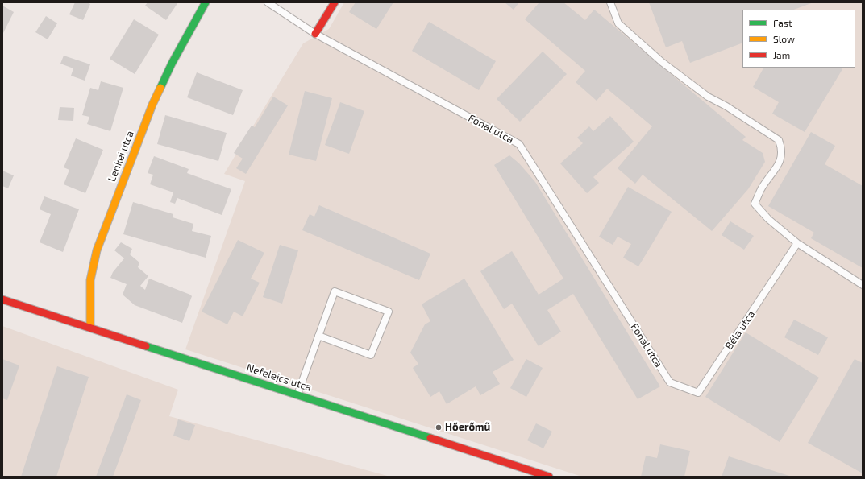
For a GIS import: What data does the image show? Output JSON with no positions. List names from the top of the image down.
{
  "streets": {
    "street": ["Lenkei utca", "Nefelejcs utca"],
    "lane": ["Fonal utca", "Béla utca"]
  },
  "crossings": [
    ["Fonal utca", "Béla utca"],
    ["Lenkei utca", "Nefelejcs utca"]
  ],
  "places": ["Hőerőmű"],
  "legend": ["Fast", "Slow", "Jam"]
}
